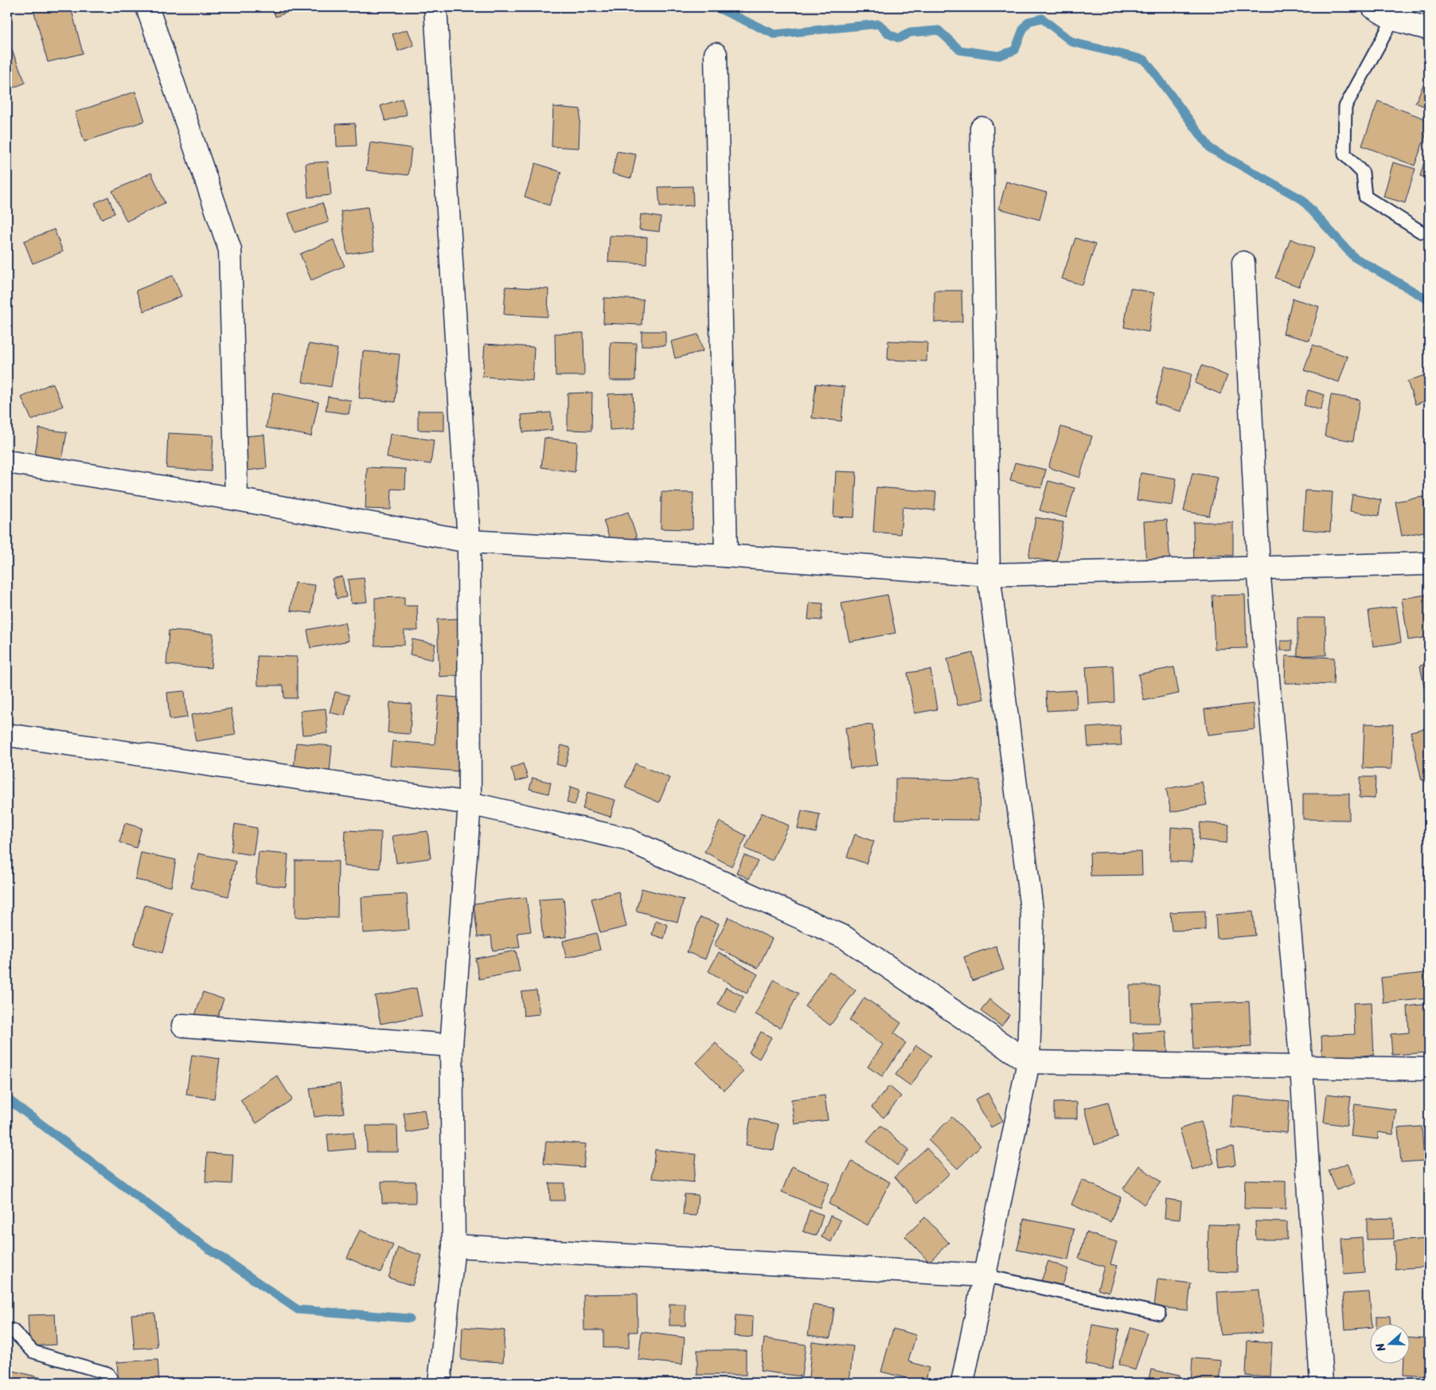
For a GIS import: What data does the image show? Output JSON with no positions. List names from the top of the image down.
{
  "north": "left"
}
